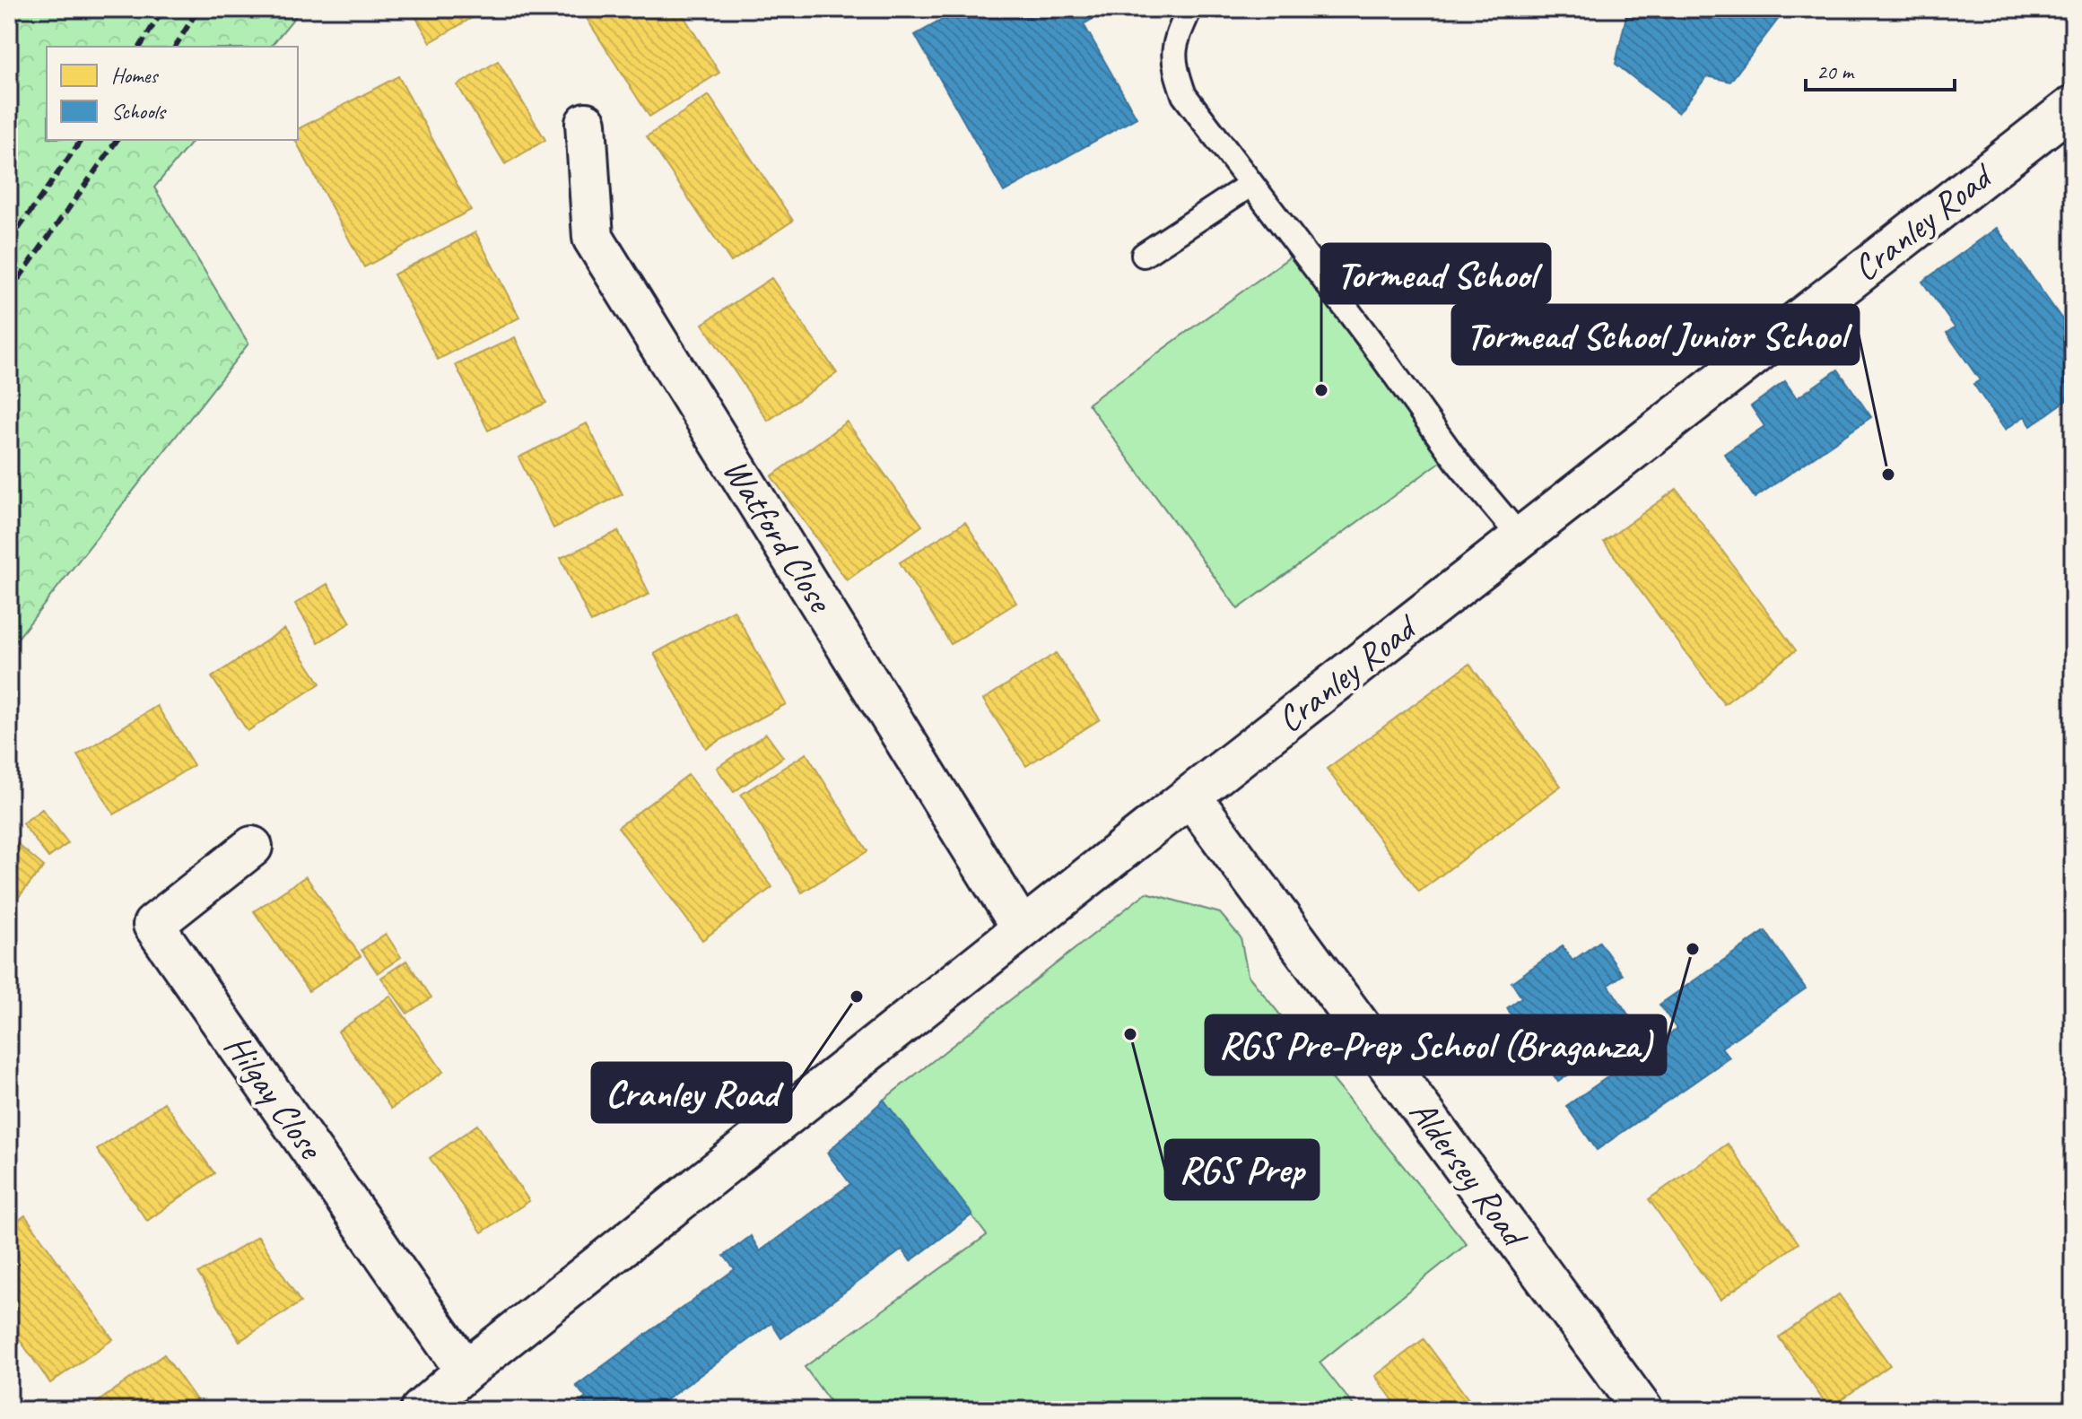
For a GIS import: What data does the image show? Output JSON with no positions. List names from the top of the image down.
{
  "streets": {
    "street": [
      "Cranley Road",
      "Watford Close",
      "Hilgay Close",
      "Aldersey Road"
    ]
  },
  "crossings": [
    ["Cranley Road", "Watford Close"],
    ["Cranley Road", "Hilgay Close"],
    ["Cranley Road", "Aldersey Road"]
  ],
  "places": [
    "Tormead School",
    "Tormead School Junior School",
    "RGS Pre-Prep School (Braganza)",
    "Cranley Road",
    "RGS Prep"
  ],
  "legend": ["Homes", "Schools"],
  "scale_bar": "20 m"
}
